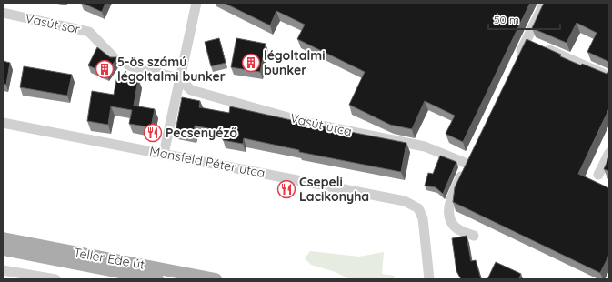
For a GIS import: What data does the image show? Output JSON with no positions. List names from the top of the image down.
{
  "streets": {
    "main road": ["Teller Ede út"],
    "street": ["Vasút sor", "Vasút utca", "Mansfeld Péter utca"]
  },
  "places": {
    "building": ["légoltalmi bunker", "5-ös számú légoltalmi bunker"],
    "restaurant": ["Pecsenyéző", "Csepeli Lacikonyha"]
  },
  "scale_bar": "50 m"
}
